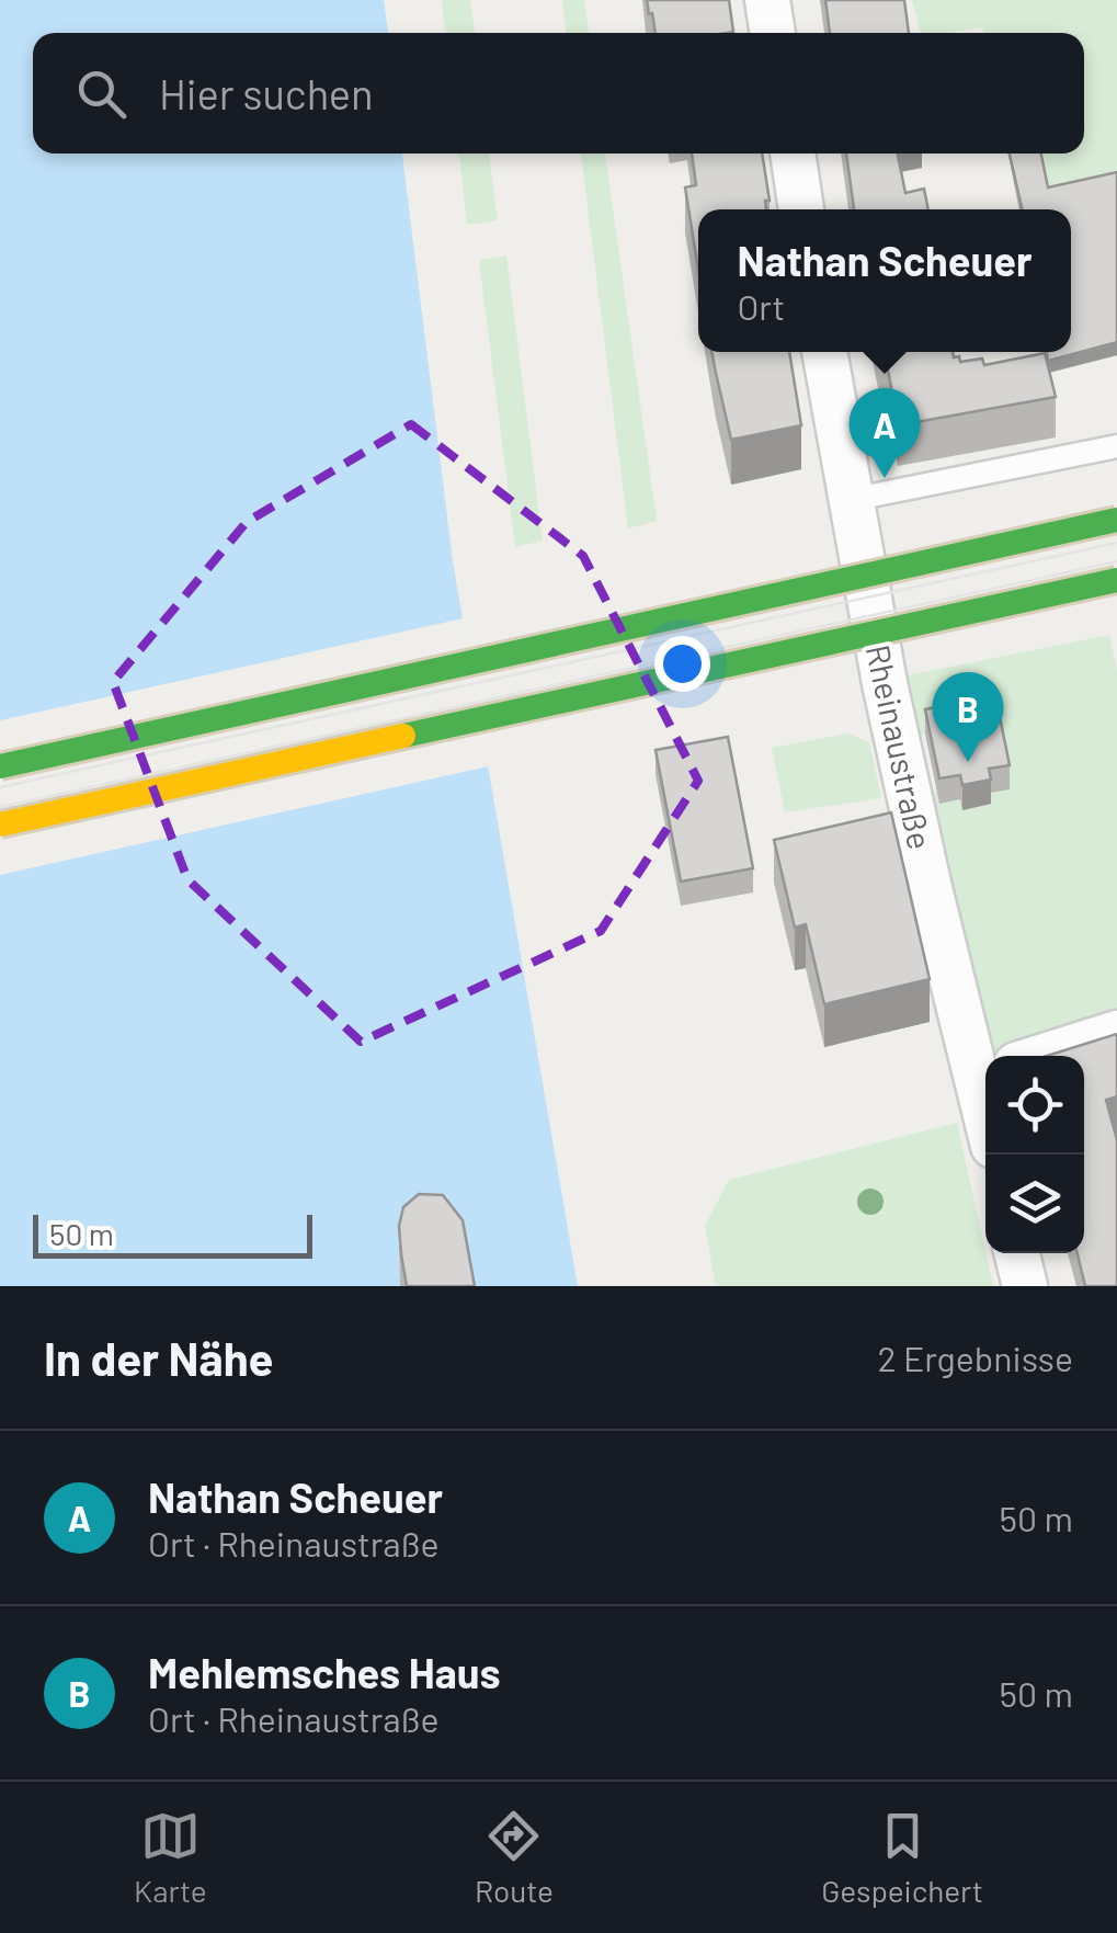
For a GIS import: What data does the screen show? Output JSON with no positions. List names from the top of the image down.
{
  "streets": {
    "street": ["Rheinaustraße"]
  },
  "scale_bar": "50 m",
  "page": {
    "search": "Hier suchen",
    "popup": ["Nathan Scheuer", "Ort"],
    "pins": ["A", "B"],
    "scale": "50 m",
    "heading": ["In der Nähe", "2 Ergebnisse"],
    "list": [
      {
        "mark": "A",
        "name": "Nathan Scheuer",
        "note": "Ort · Rheinaustraße",
        "value": "50 m"
      },
      {
        "mark": "B",
        "name": "Mehlemsches Haus",
        "note": "Ort · Rheinaustraße",
        "value": "50 m"
      }
    ],
    "nav": ["Karte", "Route", "Gespeichert"]
  }
}
